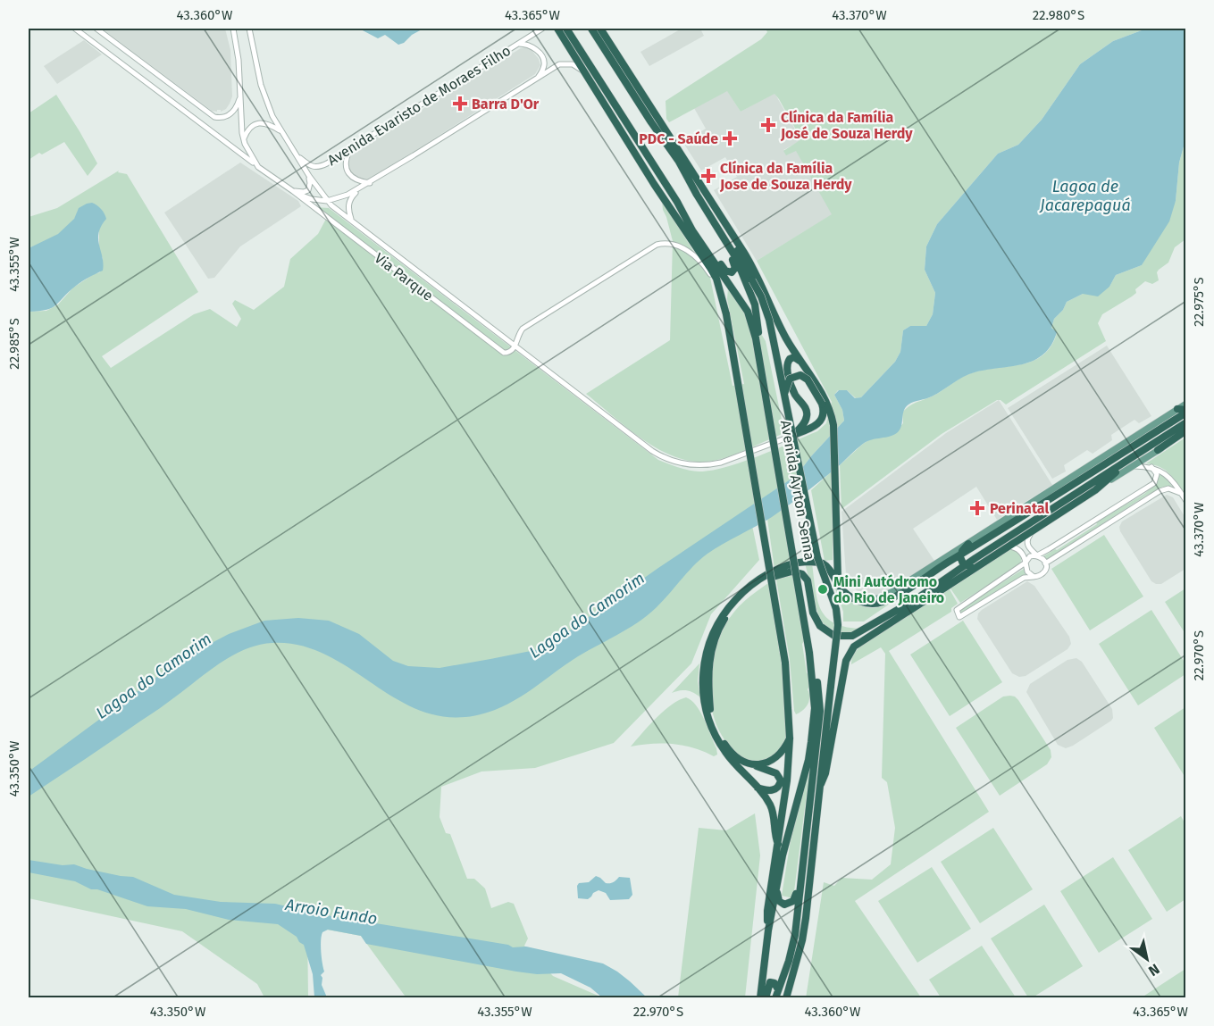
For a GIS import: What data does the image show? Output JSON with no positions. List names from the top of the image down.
{
  "streets": {
    "highway": ["Avenida Ayrton Senna"],
    "street": ["Avenida Evaristo de Moraes Filho", "Via Parque"]
  },
  "water": ["Lagoa de Jacarepaguá", "Lagoa do Camorim", "Arroio Fundo"],
  "places": {
    "health": [
      "Barra D'Or",
      "Clínica da Família José de Souza Herdy",
      "PDC - Saúde",
      "Clínica da Família Jose de Souza Herdy",
      "Perinatal"
    ],
    "other": ["Mini Autódromo do Rio de Janeiro"]
  },
  "north": "bottom right",
  "coordinates": [
    "43.360°W",
    "43.365°W",
    "43.370°W",
    "22.980°S",
    "43.355°W",
    "22.975°S",
    "22.985°S",
    "22.970°S",
    "43.350°W"
  ]
}
